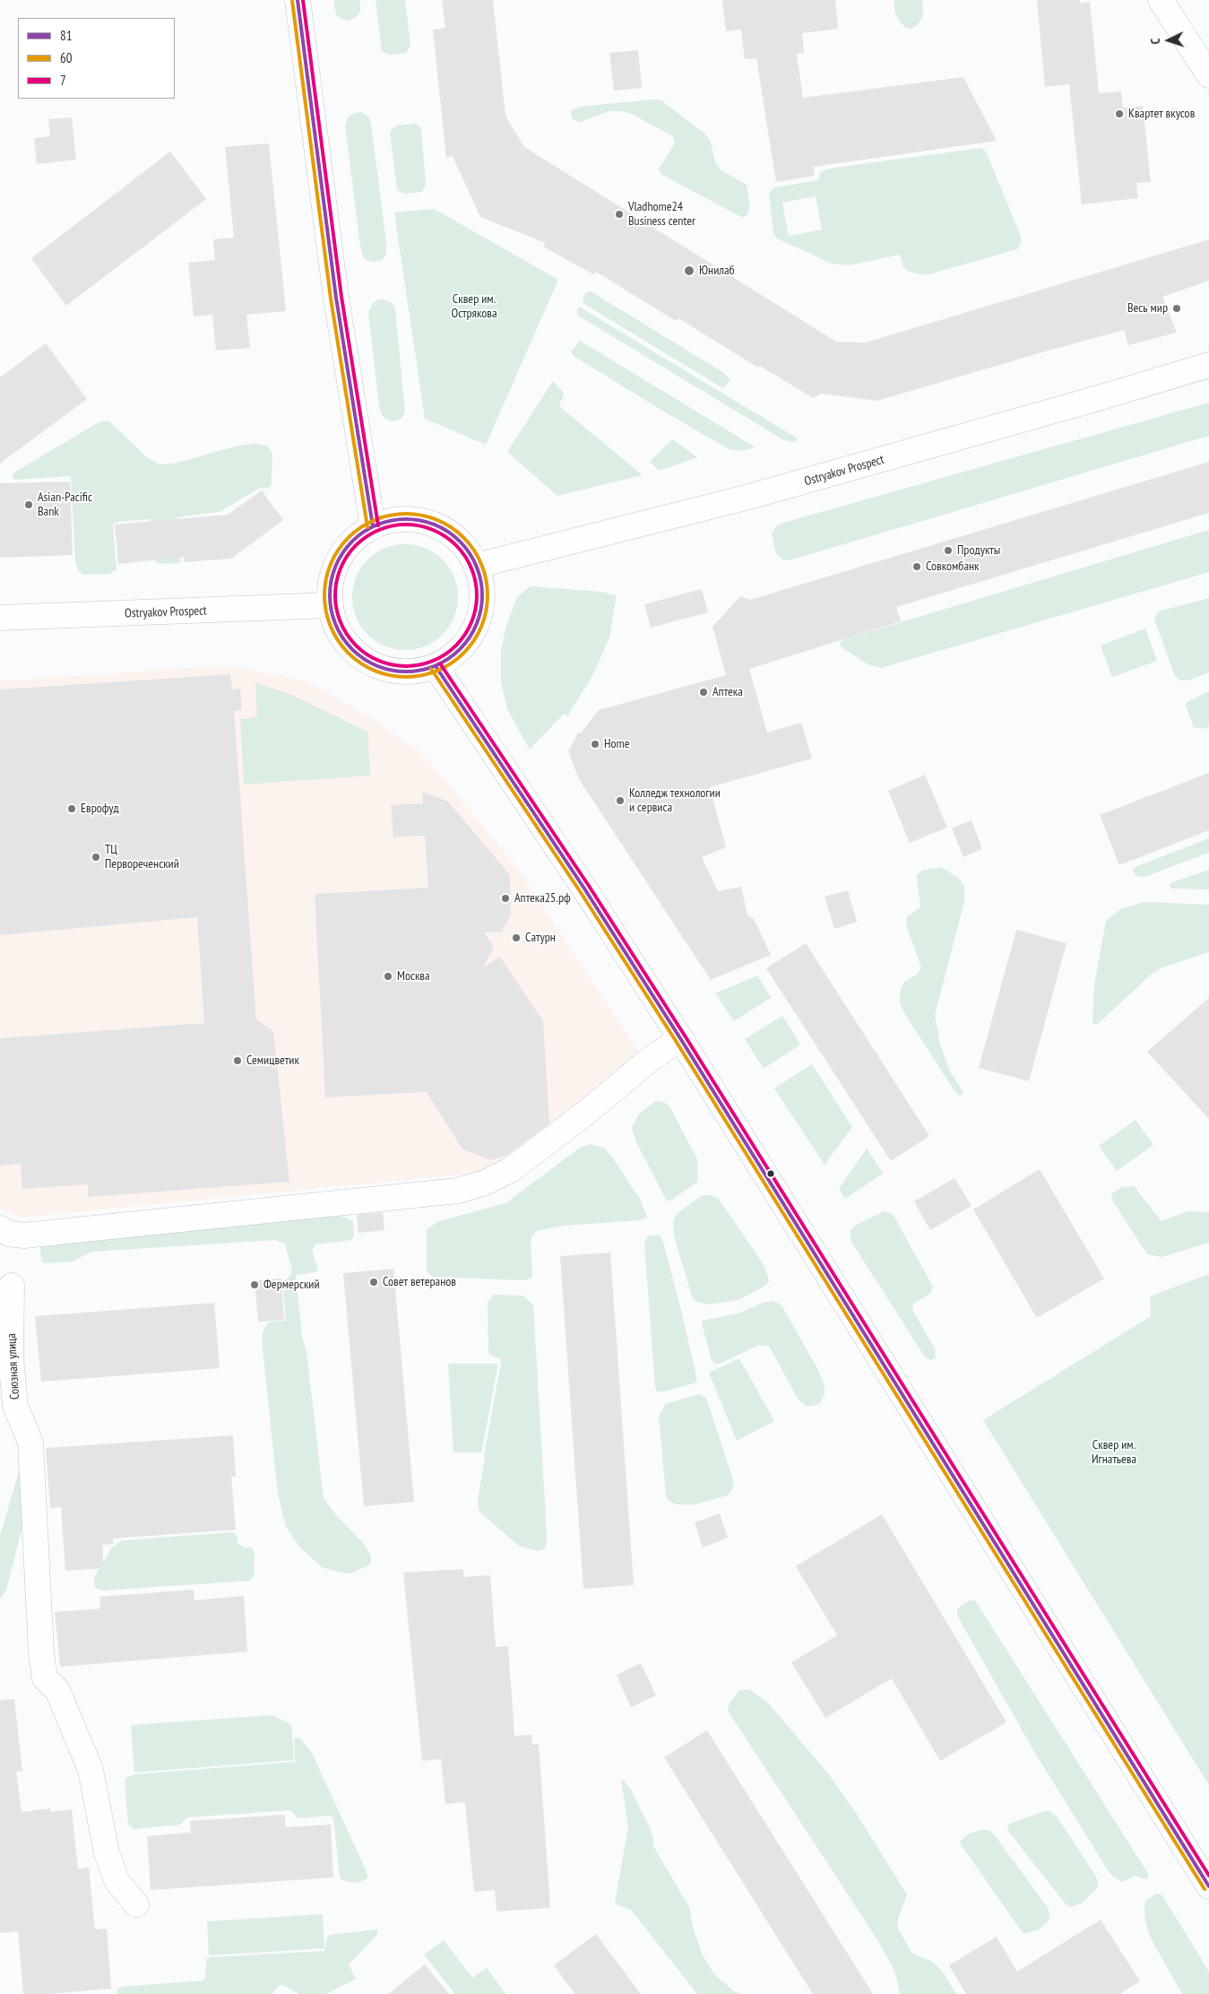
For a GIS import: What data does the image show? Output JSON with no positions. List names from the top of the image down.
{
  "streets": {
    "main road": ["Ostryakov Prospect", "Союзная улица"]
  },
  "parks": ["Сквер им. Острякова", "Cквер им. Игнатьева"],
  "places": [
    "Квартет вкусов",
    "Vladhome24 Business center",
    "Юнилаб",
    "Весь мир",
    "Asian-Pacific Bank",
    "Продукты",
    "Совкомбанк",
    "Аптека",
    "Home",
    "Колледж технологии и сервиса",
    "Еврофуд",
    "ТЦ Первореченский",
    "Аптека25.рф",
    "Сатурн",
    "Москва",
    "Семицветик",
    "Совет ветеранов",
    "Фермерский"
  ],
  "lines": ["transit line 81", "transit line 7", "transit line 60"],
  "legend": ["81", "60", "7"],
  "north": "left"
}
